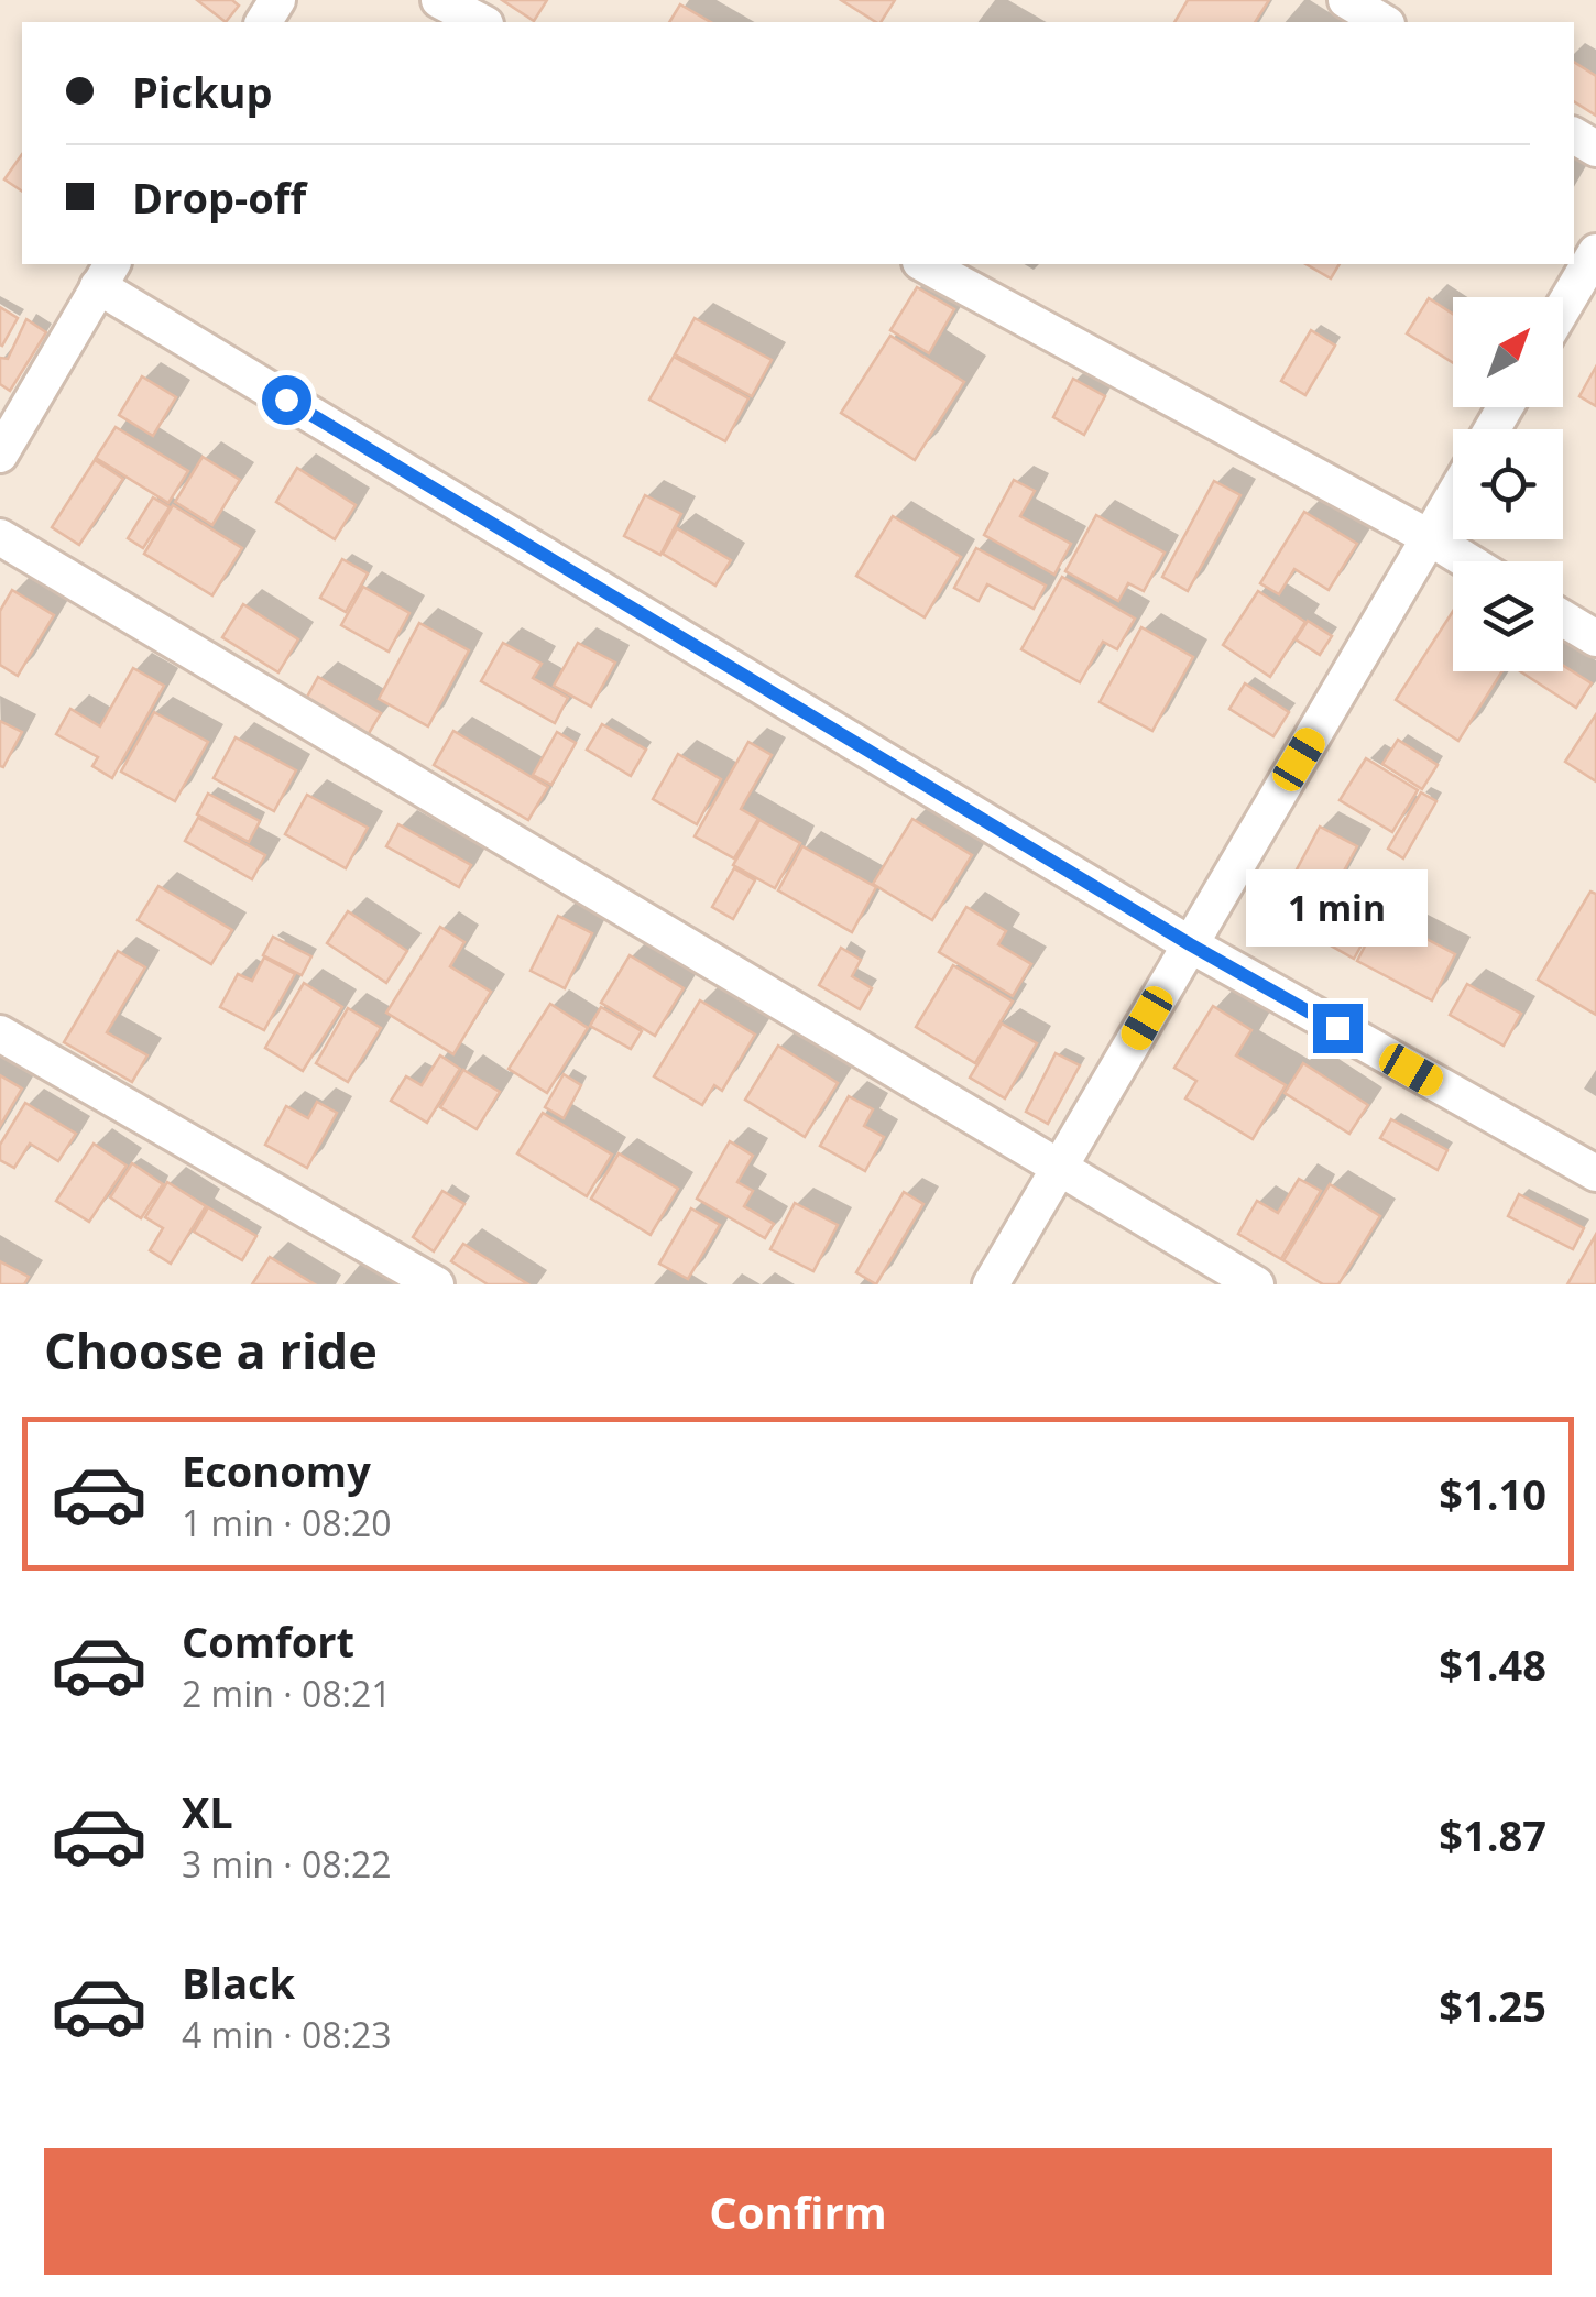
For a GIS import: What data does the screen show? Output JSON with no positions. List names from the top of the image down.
{
  "north": "top right",
  "page": {
    "banner": ["Pickup", "Drop-off"],
    "bubble": "1 min",
    "heading": "Choose a ride",
    "list": [
      {
        "name": "Economy",
        "note": "1 min · 08:20",
        "value": "$1.10"
      },
      {
        "name": "Comfort",
        "note": "2 min · 08:21",
        "value": "$1.48"
      },
      {
        "name": "XL",
        "note": "3 min · 08:22",
        "value": "$1.87"
      },
      {
        "name": "Black",
        "note": "4 min · 08:23",
        "value": "$1.25"
      }
    ],
    "buttons": "Confirm"
  }
}
